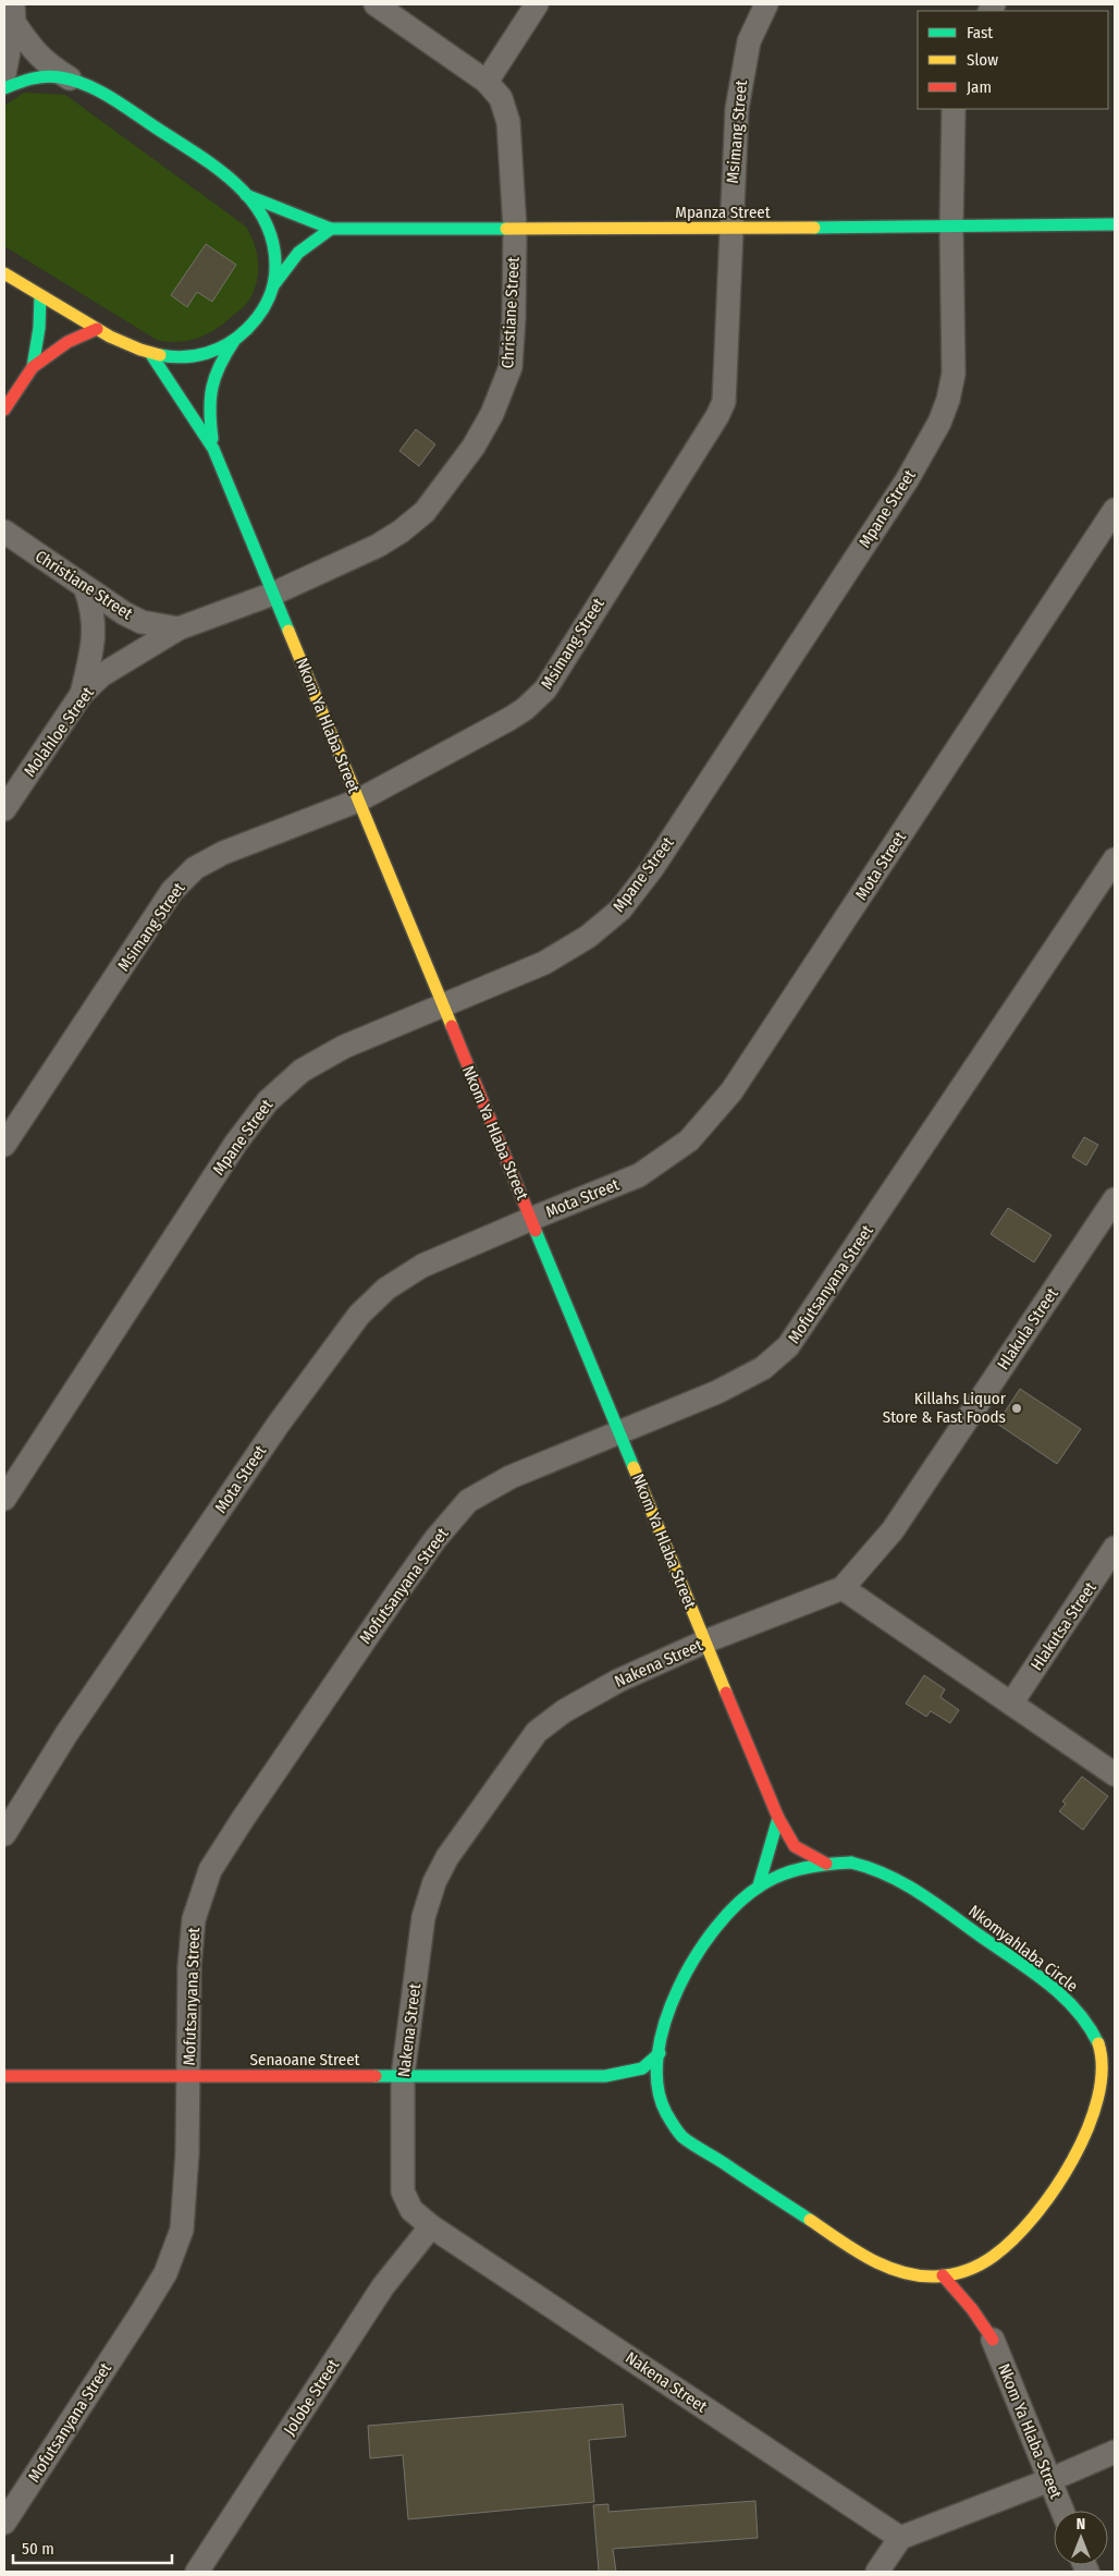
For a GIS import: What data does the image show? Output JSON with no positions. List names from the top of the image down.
{
  "streets": {
    "street": [
      "Msimang Street",
      "Mpanza Street",
      "Christiane Street",
      "Mpane Street",
      "Nkom Ya Hlaba Street",
      "Molahloe Street",
      "Mota Street",
      "Mofutsanyana Street",
      "Hlakula Street",
      "Hlakutsa Street",
      "Nakena Street",
      "Nkomyahlaba Circle",
      "Senaoane Street",
      "Jolobe Street"
    ]
  },
  "crossings": [
    ["Msimang Street", "Mpanza Street"],
    ["Msimang Street", "Nkom Ya Hlaba Street"],
    ["Mpanza Street", "Christiane Street"],
    ["Mpanza Street", "Mpane Street"],
    ["Christiane Street", "Nkom Ya Hlaba Street"],
    ["Christiane Street", "Molahloe Street"],
    ["Mpane Street", "Nkom Ya Hlaba Street"],
    ["Nkom Ya Hlaba Street", "Mota Street"],
    ["Nkom Ya Hlaba Street", "Mofutsanyana Street"],
    ["Nkom Ya Hlaba Street", "Nakena Street"],
    ["Nkom Ya Hlaba Street", "Nkomyahlaba Circle"],
    ["Mofutsanyana Street", "Senaoane Street"],
    ["Hlakula Street", "Nakena Street"],
    ["Nakena Street", "Senaoane Street"],
    ["Nakena Street", "Jolobe Street"],
    ["Nkomyahlaba Circle", "Senaoane Street"]
  ],
  "places": ["Killahs Liquor Store & Fast Foods"],
  "legend": ["Fast", "Slow", "Jam"],
  "scale_bar": "50 m",
  "north": "top"
}
